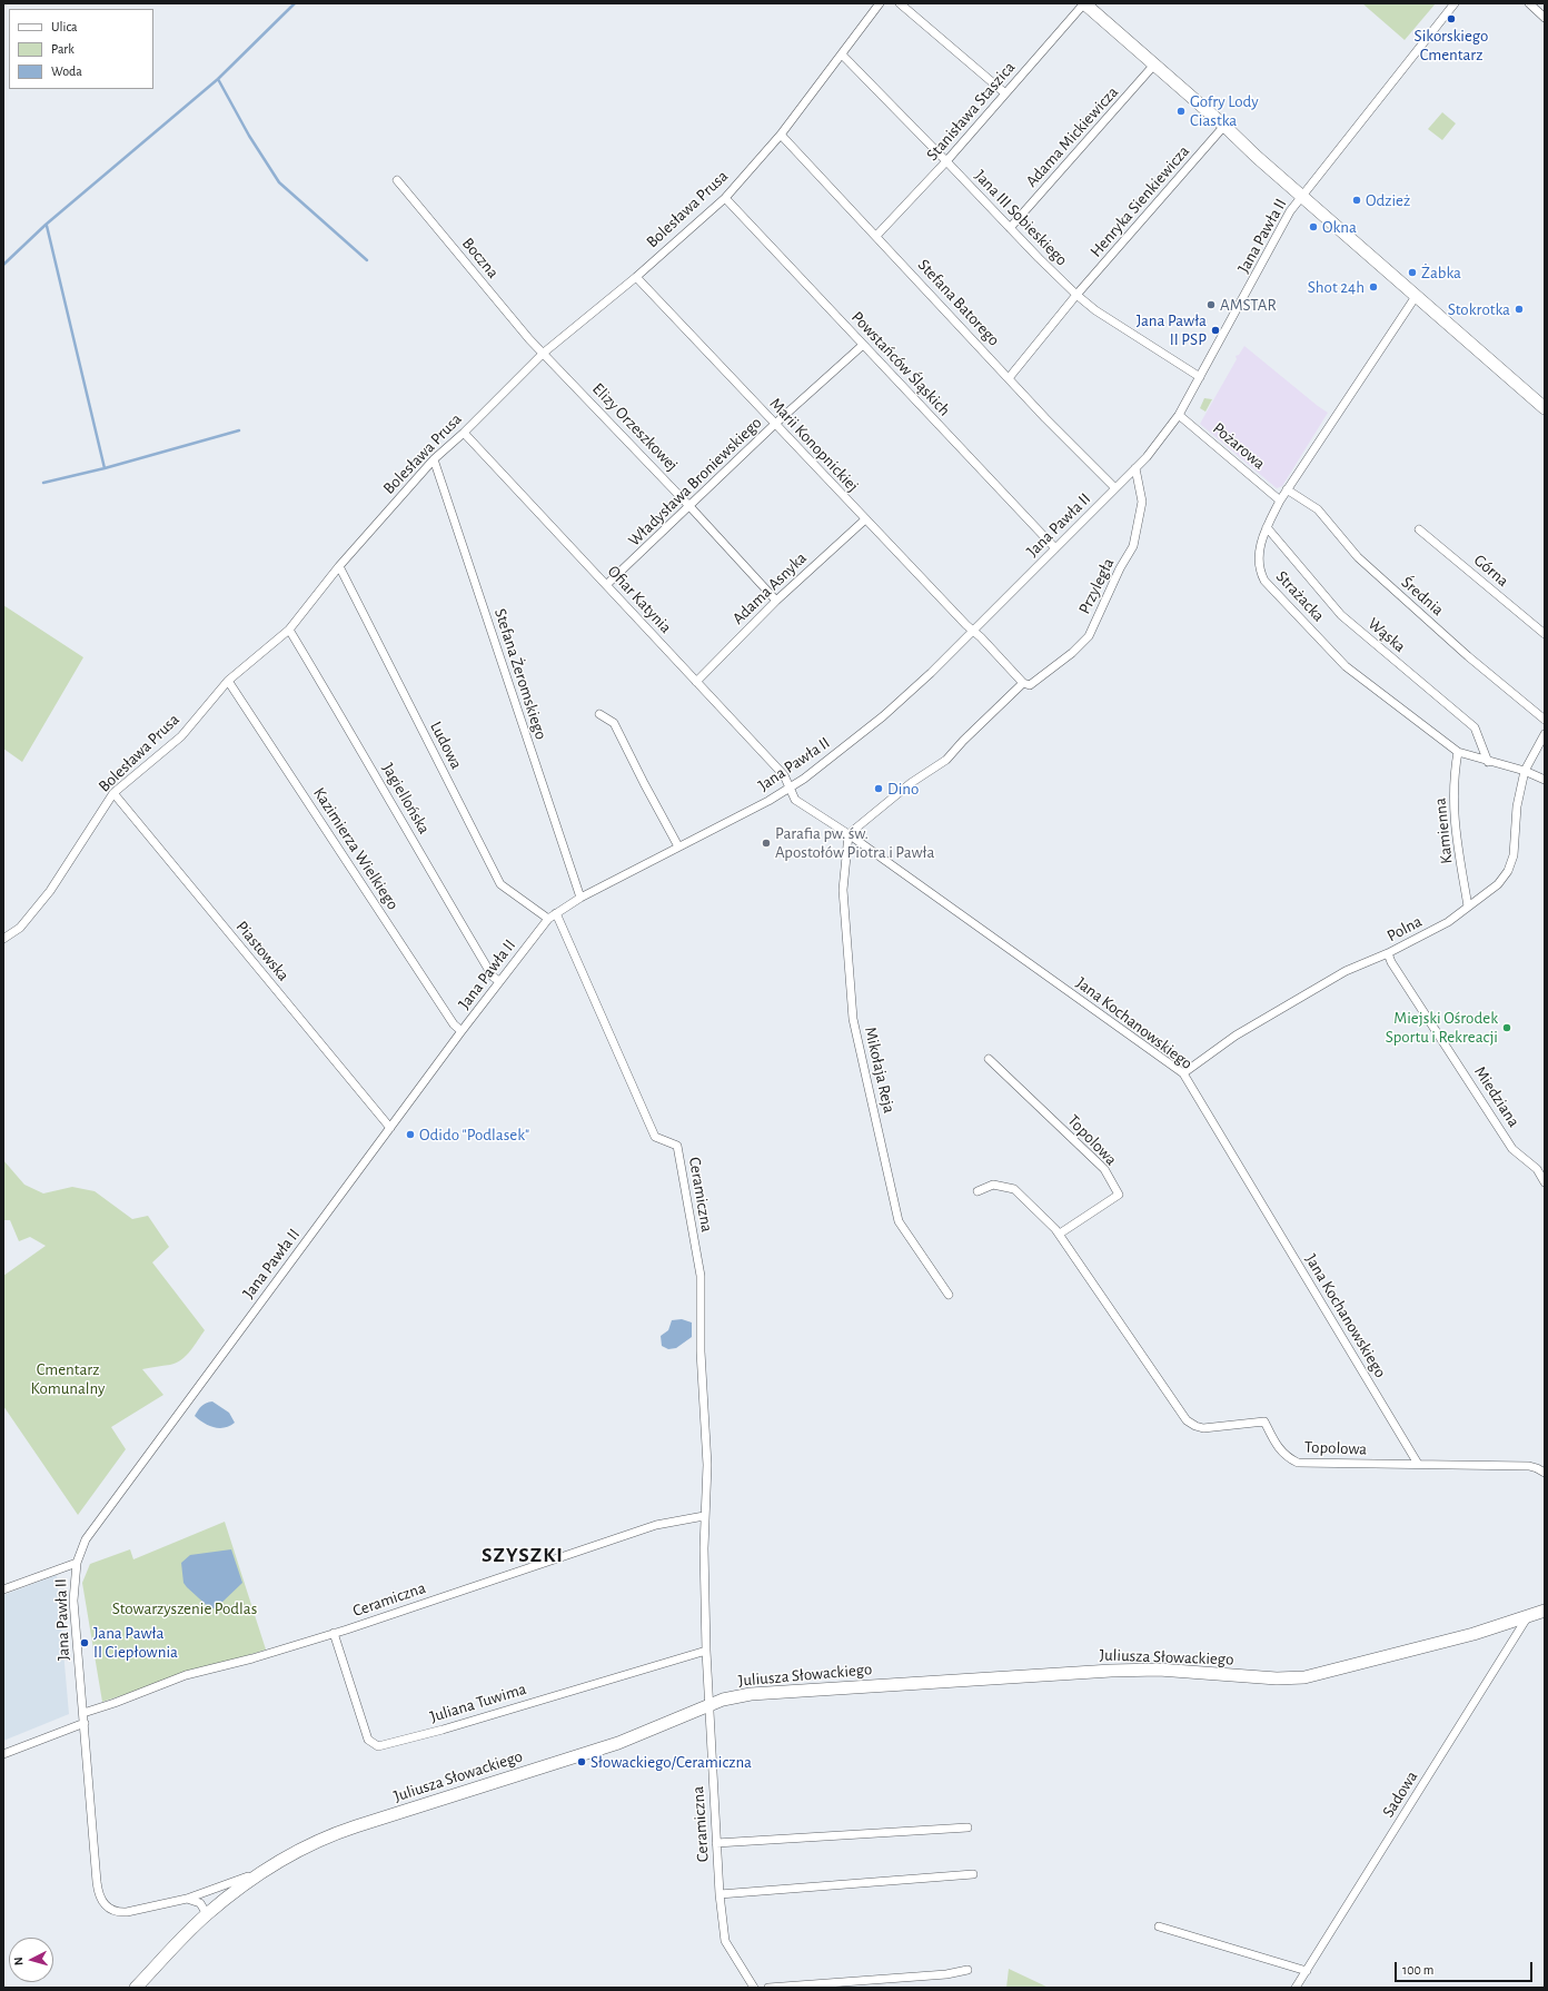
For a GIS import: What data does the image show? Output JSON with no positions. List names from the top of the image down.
{
  "streets": {
    "street": [
      "Stanisława Staszica",
      "Adama Mickiewicza",
      "Henryka Sienkiewicza",
      "Bolesława Prusa",
      "Jana III Sobieskiego",
      "Jana Pawła II",
      "Boczna",
      "Stefana Batorego",
      "Powstańców Śląskich",
      "Elizy Orzeszkowej",
      "Marii Konopnickiej",
      "Pożarowa",
      "Władysława Broniewskiego",
      "Górna",
      "Przyległa",
      "Adama Asnyka",
      "Strażacka",
      "Średnia",
      "Ofiar Katynia",
      "Wąska",
      "Stefana Żeromskiego",
      "Ludowa",
      "Jagiellońska",
      "Kamienna",
      "Kazimierza Wielkiego",
      "Polna",
      "Piastowska",
      "Jana Kochanowskiego",
      "Mikołaja Reja",
      "Miedziana",
      "Topolowa",
      "Ceramiczna",
      "Juliusza Słowackiego",
      "Juliana Tuwima",
      "Sadowa"
    ]
  },
  "crossings": [
    ["Stanisława Staszica", "Jana III Sobieskiego"],
    ["Stanisława Staszica", "Stefana Batorego"],
    ["Adama Mickiewicza", "Jana III Sobieskiego"],
    ["Henryka Sienkiewicza", "Jana III Sobieskiego"],
    ["Henryka Sienkiewicza", "Stefana Batorego"],
    ["Bolesława Prusa", "Jana III Sobieskiego"],
    ["Bolesława Prusa", "Boczna"],
    ["Bolesława Prusa", "Stefana Batorego"],
    ["Bolesława Prusa", "Powstańców Śląskich"],
    ["Bolesława Prusa", "Elizy Orzeszkowej"],
    ["Bolesława Prusa", "Marii Konopnickiej"],
    ["Bolesława Prusa", "Ofiar Katynia"],
    ["Bolesława Prusa", "Stefana Żeromskiego"],
    ["Bolesława Prusa", "Ludowa"],
    ["Bolesława Prusa", "Jagiellońska"],
    ["Bolesława Prusa", "Kazimierza Wielkiego"],
    ["Bolesława Prusa", "Piastowska"],
    ["Jana III Sobieskiego", "Jana Pawła II"],
    ["Jana Pawła II", "Stefana Batorego"],
    ["Jana Pawła II", "Powstańców Śląskich"],
    ["Jana Pawła II", "Marii Konopnickiej"],
    ["Jana Pawła II", "Pożarowa"],
    ["Jana Pawła II", "Przyległa"],
    ["Jana Pawła II", "Ofiar Katynia"],
    ["Jana Pawła II", "Stefana Żeromskiego"],
    ["Jana Pawła II", "Ludowa"],
    ["Jana Pawła II", "Jagiellońska"],
    ["Jana Pawła II", "Kazimierza Wielkiego"],
    ["Jana Pawła II", "Piastowska"],
    ["Jana Pawła II", "Jana Kochanowskiego"],
    ["Jana Pawła II", "Ceramiczna"],
    ["Jana Pawła II", "Juliusza Słowackiego"],
    ["Boczna", "Elizy Orzeszkowej"],
    ["Powstańców Śląskich", "Władysława Broniewskiego"],
    ["Elizy Orzeszkowej", "Władysława Broniewskiego"],
    ["Elizy Orzeszkowej", "Adama Asnyka"],
    ["Marii Konopnickiej", "Władysława Broniewskiego"],
    ["Marii Konopnickiej", "Adama Asnyka"],
    ["Pożarowa", "Strażacka"],
    ["Władysława Broniewskiego", "Ofiar Katynia"],
    ["Przyległa", "Jana Kochanowskiego"],
    ["Przyległa", "Mikołaja Reja"],
    ["Adama Asnyka", "Ofiar Katynia"],
    ["Strażacka", "Średnia"],
    ["Strażacka", "Wąska"],
    ["Strażacka", "Kamienna"],
    ["Strażacka", "Polna"],
    ["Ofiar Katynia", "Jana Kochanowskiego"],
    ["Kamienna", "Polna"],
    ["Polna", "Jana Kochanowskiego"],
    ["Polna", "Miedziana"],
    ["Jana Kochanowskiego", "Mikołaja Reja"],
    ["Jana Kochanowskiego", "Topolowa"],
    ["Ceramiczna", "Juliusza Słowackiego"],
    ["Ceramiczna", "Juliana Tuwima"],
    ["Juliusza Słowackiego", "Sadowa"]
  ],
  "districts": ["SZYSZKI"],
  "parks": ["Cmentarz Komunalny", "Stowarzyszenie Podlas"],
  "places": [
    "Sikorskiego Cmentarz",
    "Gofry Lody Ciastka",
    "Odzież",
    "Okna",
    "Żabka",
    "Shot 24h",
    "AMSTAR",
    "Stokrotka",
    "Jana Pawła II PSP",
    "Dino",
    "Parafia pw. św. Apostołów Piotra i Pawła",
    "Miejski Ośrodek Sportu i Rekreacji",
    "Odido \"Podlasek\"",
    "Jana Pawła II Ciepłownia",
    "Słowackiego/Ceramiczna"
  ],
  "legend": ["Ulica", "Park", "Woda"],
  "scale_bar": "100 m",
  "north": "left"
}
